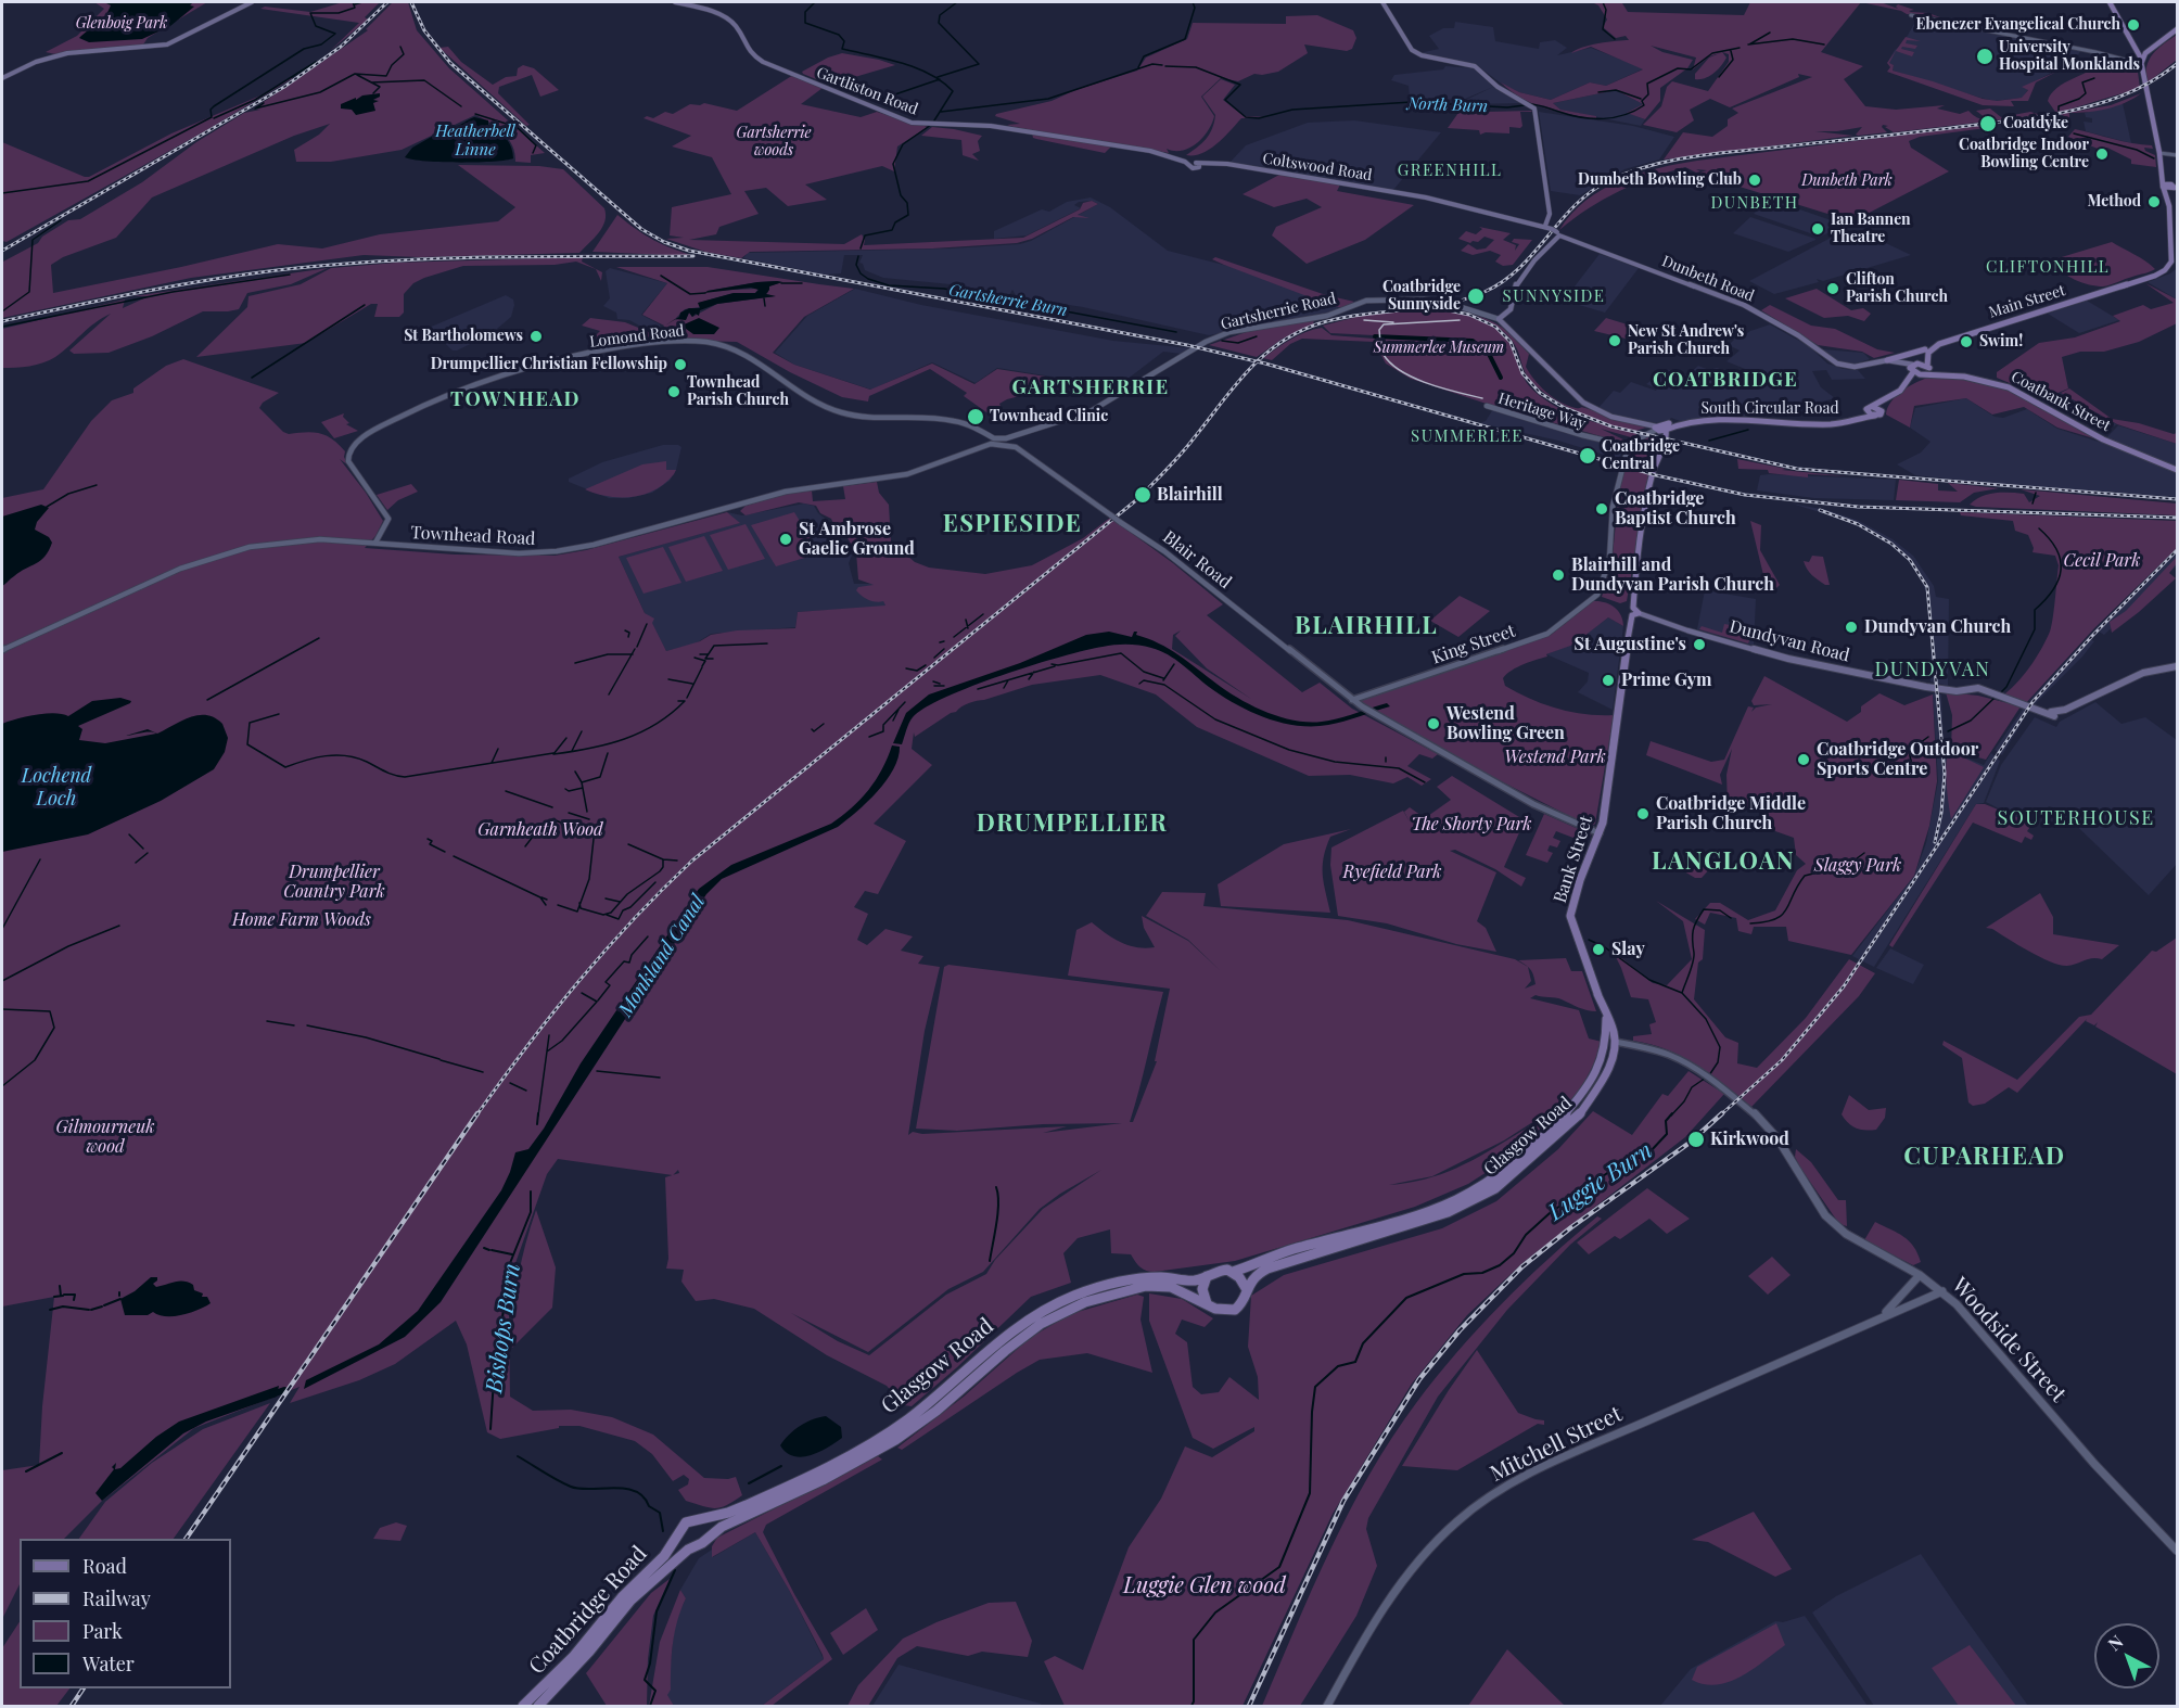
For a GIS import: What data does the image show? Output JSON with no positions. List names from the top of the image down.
{
  "streets": {
    "main road": [
      "Gartliston Road",
      "Coltswood Road",
      "Dunbeth Road",
      "Main Street",
      "Coatbank Street",
      "South Circular Road",
      "Dundyvan Road",
      "Bank Street",
      "Glasgow Road",
      "Coatbridge Road"
    ],
    "street": [
      "Gartsherrie Road",
      "Lomond Road",
      "Heritage Way",
      "Townhead Road",
      "Blair Road",
      "King Street",
      "Woodside Street",
      "Mitchell Street"
    ]
  },
  "crossings": [
    ["Gartliston Road", "Coltswood Road"],
    ["Coltswood Road", "Dunbeth Road"],
    ["Dunbeth Road", "Main Street"],
    ["Main Street", "Coatbank Street"],
    ["Gartsherrie Road", "Blair Road"],
    ["Lomond Road", "Blair Road"],
    ["South Circular Road", "Bank Street"],
    ["Heritage Way", "King Street"],
    ["Townhead Road", "Blair Road"],
    ["Blair Road", "King Street"],
    ["Blair Road", "Bank Street"],
    ["Dundyvan Road", "Bank Street"],
    ["Bank Street", "Glasgow Road"],
    ["Bank Street", "Woodside Street"],
    ["Glasgow Road", "Woodside Street"],
    ["Glasgow Road", "Coatbridge Road"],
    ["Woodside Street", "Mitchell Street"]
  ],
  "districts": [
    "GREENHILL",
    "DUNBETH",
    "CLIFTONHILL",
    "SUNNYSIDE",
    "COATBRIDGE",
    "GARTSHERRIE",
    "TOWNHEAD",
    "SUMMERLEE",
    "ESPIESIDE",
    "BLAIRHILL",
    "DUNDYVAN",
    "SOUTERHOUSE",
    "DRUMPELLIER",
    "LANGLOAN",
    "CUPARHEAD"
  ],
  "water": [
    "North Burn",
    "Heatherbell Linne",
    "Gartsherrie Burn",
    "Lochend Loch",
    "Monkland Canal",
    "Luggie Burn",
    "Bishops Burn"
  ],
  "parks": [
    "Glenboig Park",
    "Gartsherrie woods",
    "Dunbeth Park",
    "Summerlee Museum",
    "Cecil Park",
    "Westend Park",
    "The Shorty Park",
    "Garnheath Wood",
    "Slaggy Park",
    "Drumpellier Country Park",
    "Ryefield Park",
    "Home Farm Woods",
    "Gilmourneuk wood",
    "Luggie Glen wood"
  ],
  "places": [
    "Ebenezer Evangelical Church",
    "University Hospital Monklands",
    "Coatdyke",
    "Coatbridge Indoor Bowling Centre",
    "Dumbeth Bowling Club",
    "Method",
    "Ian Bannen Theatre",
    "Clifton Parish Church",
    "Coatbridge Sunnyside",
    "St Bartholomews",
    "New St Andrew's Parish Church",
    "Swim!",
    "Drumpellier Christian Fellowship",
    "Townhead Parish Church",
    "Townhead Clinic",
    "Coatbridge Central",
    "Blairhill",
    "Coatbridge Baptist Church",
    "St Ambrose Gaelic Ground",
    "Blairhill and Dundyvan Parish Church",
    "Dundyvan Church",
    "St Augustine's",
    "Prime Gym",
    "Westend Bowling Green",
    "Coatbridge Outdoor Sports Centre",
    "Coatbridge Middle Parish Church",
    "Slay",
    "Kirkwood"
  ],
  "legend": [
    "Road",
    "Railway",
    "Park",
    "Water"
  ],
  "north": "top left"
}
